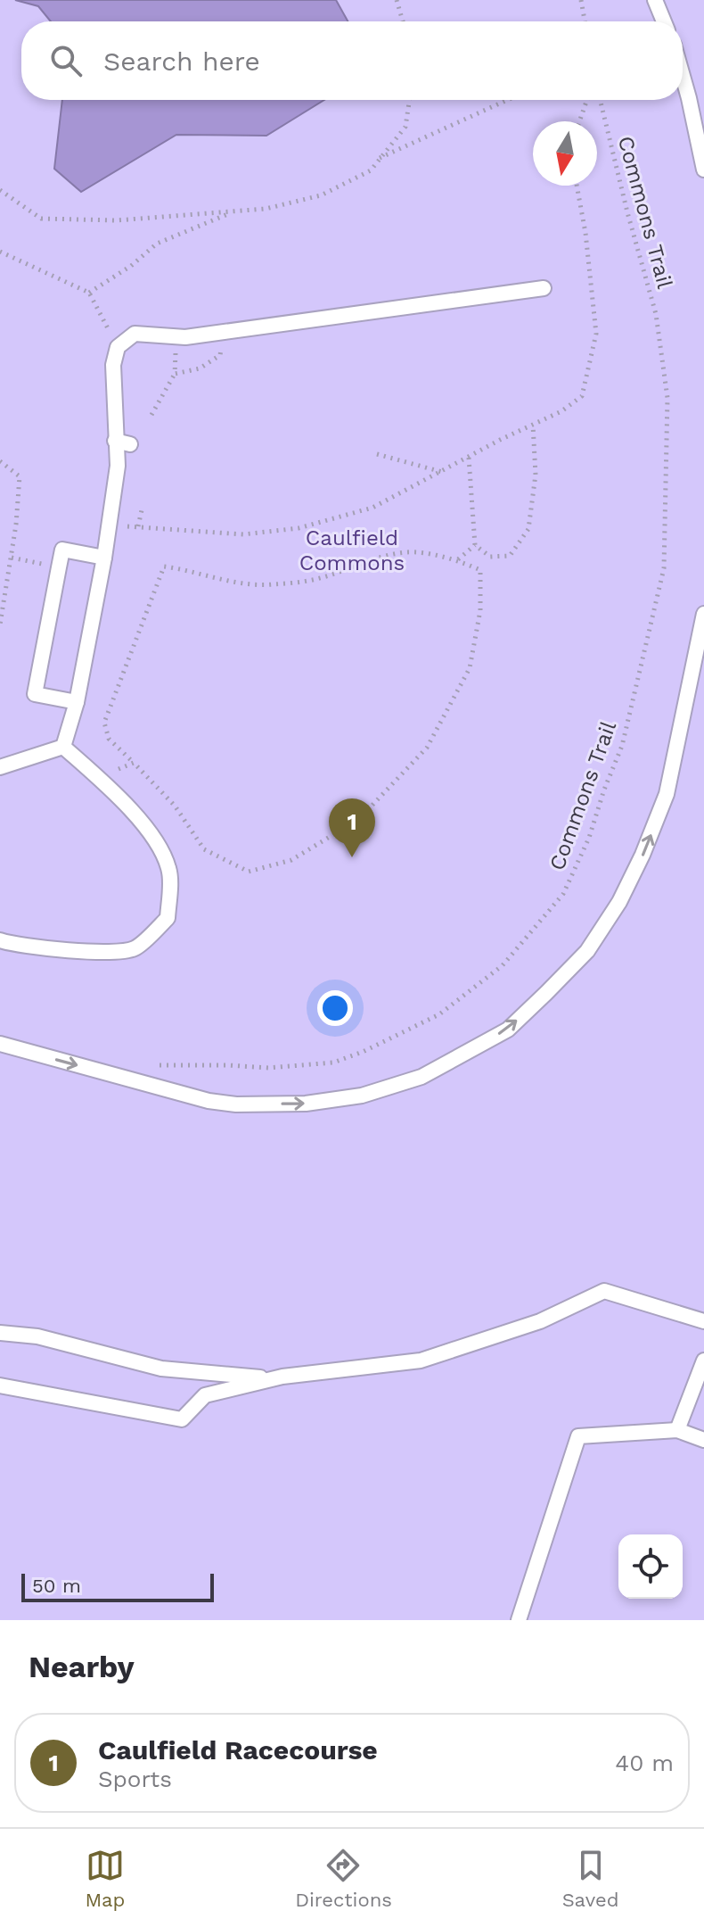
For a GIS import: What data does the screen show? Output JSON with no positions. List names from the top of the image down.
{
  "streets": {
    "path": ["Commons Trail"]
  },
  "parks": ["Caulfield Commons"],
  "scale_bar": "50 m",
  "north": "bottom",
  "page": {
    "search": "Search here",
    "pins": "1",
    "scale": "50 m",
    "heading": "Nearby",
    "list": [
      {
        "mark": "1",
        "name": "Caulfield Racecourse",
        "note": "Sports",
        "value": "40 m"
      }
    ],
    "nav": ["Map", "Directions", "Saved"]
  }
}
